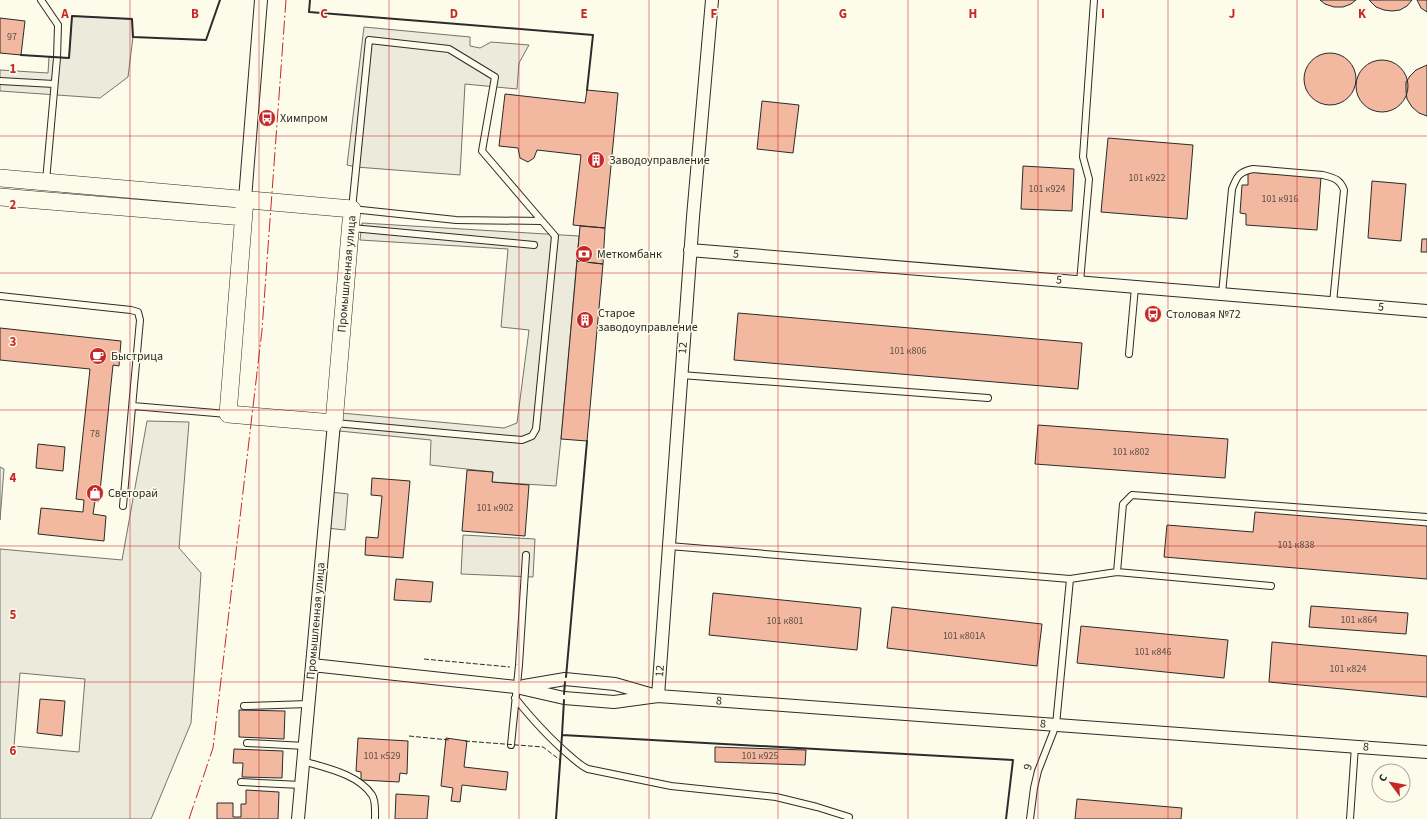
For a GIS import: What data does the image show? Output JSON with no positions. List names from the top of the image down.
{
  "streets": {
    "street": [
      "5",
      "Промышленная улица",
      "12",
      "8"
    ],
    "lane": ["9"]
  },
  "crossings": [
    ["5", "12"],
    ["12", "8"],
    ["8", "9"]
  ],
  "places": {
    "bus stop": ["Химпром", "Столовая №72"],
    "building": ["Заводоуправление", "Старое заводоуправление"],
    "bank": ["Меткомбанк"],
    "cafe": ["Быстрица"],
    "shop": ["Светорай"]
  },
  "house_numbers": [
    "97",
    "101 к922",
    "101 к924",
    "101 к916",
    "101 к806",
    "78",
    "101 к802",
    "101 к902",
    "101 к838",
    "101 к864",
    "101 к801",
    "101 к801А",
    "101 к846",
    "101 к824",
    "101 к529",
    "101 к925"
  ],
  "north": "top left",
  "grid": {
    "columns": [
      "A",
      "B",
      "C",
      "D",
      "E",
      "F",
      "G",
      "H",
      "I",
      "J",
      "K"
    ],
    "rows": [
      "1",
      "2",
      "3",
      "4",
      "5",
      "6"
    ]
  }
}
